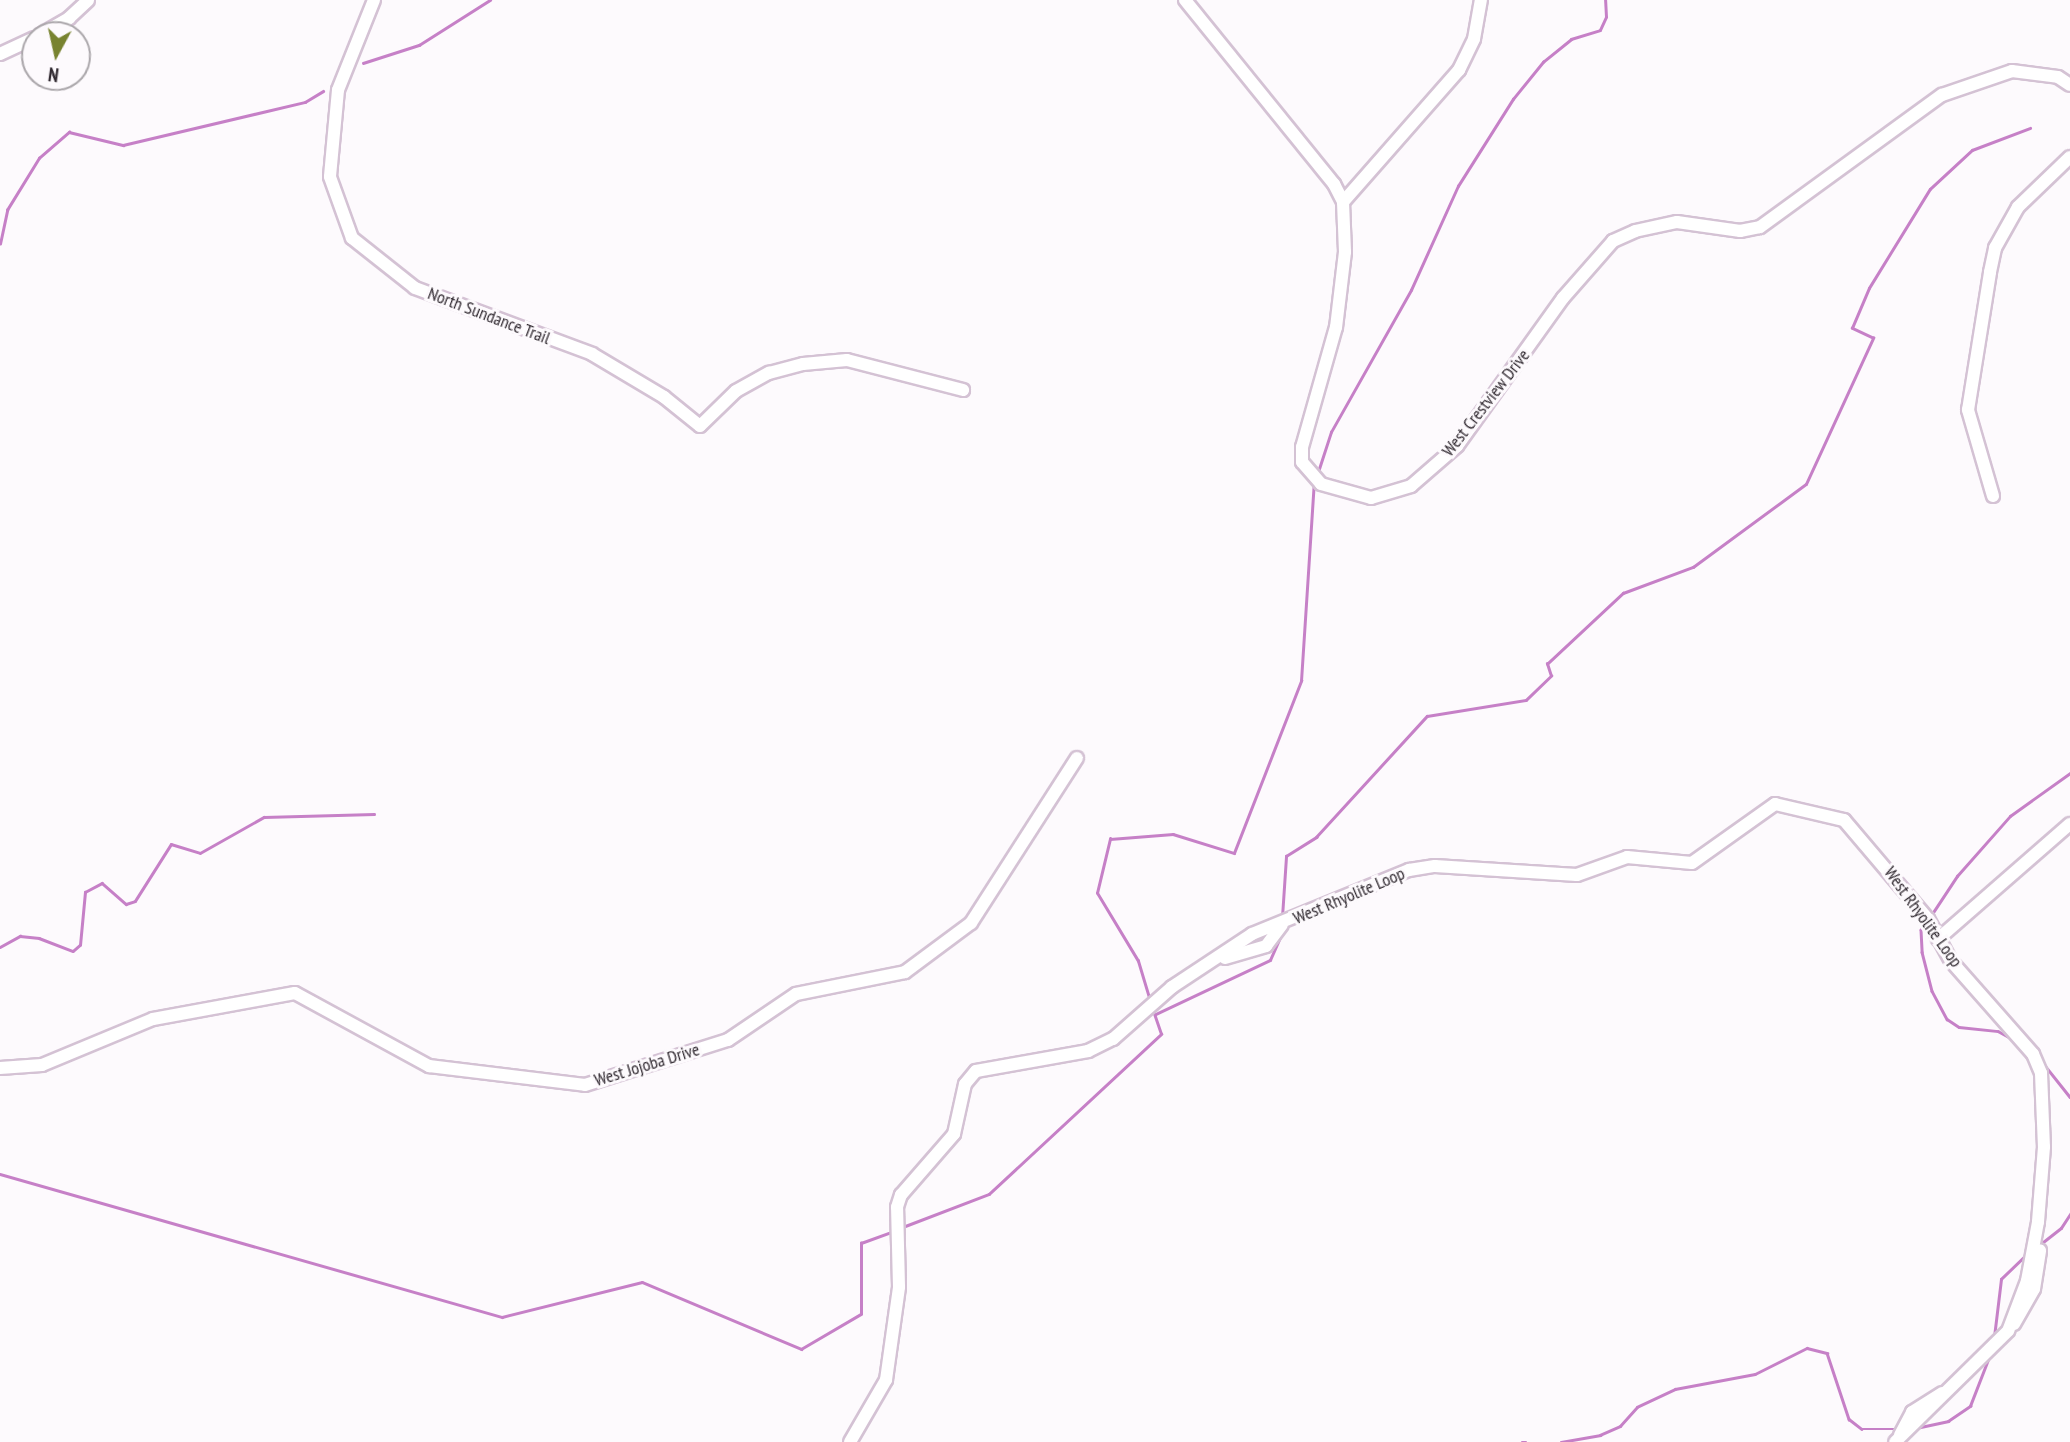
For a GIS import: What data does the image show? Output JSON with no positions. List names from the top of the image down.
{
  "streets": {
    "street": [
      "North Sundance Trail",
      "West Crestview Drive",
      "West Rhyolite Loop",
      "West Jojoba Drive"
    ]
  },
  "north": "bottom"
}
